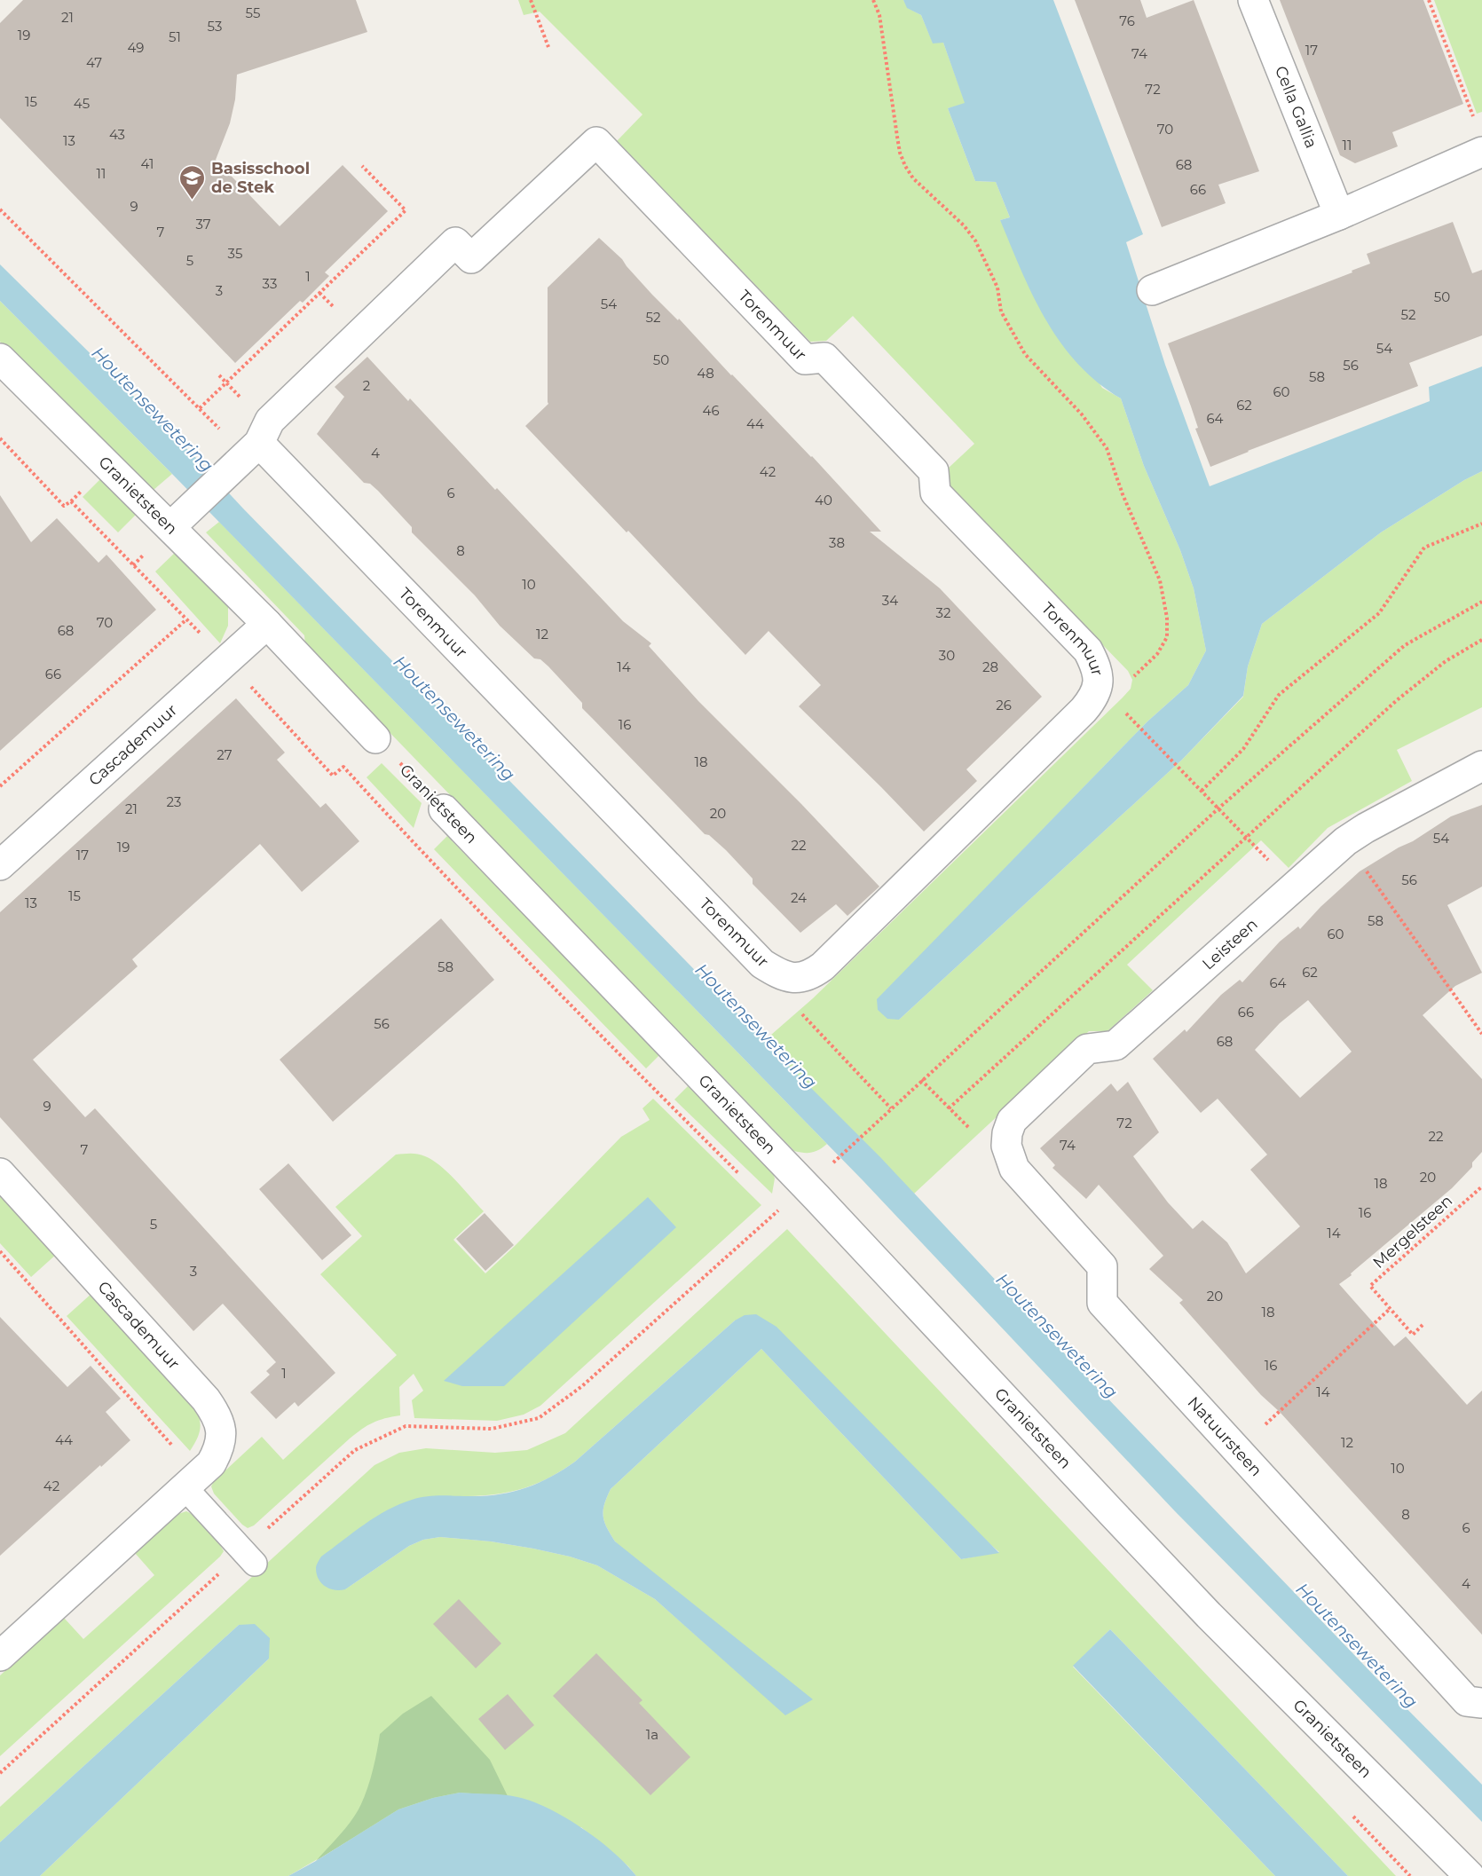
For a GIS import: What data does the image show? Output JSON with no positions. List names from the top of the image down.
{
  "streets": {
    "street": [
      "Cella Gallia",
      "Torenmuur",
      "Granietsteen",
      "Cascademuur",
      "Leisteen",
      "Natuursteen"
    ],
    "path": ["Mergelsteen"]
  },
  "crossings": [
    ["Torenmuur", "Granietsteen"],
    ["Granietsteen", "Cascademuur"],
    ["Leisteen", "Natuursteen"]
  ],
  "water": ["Houtensewetering"],
  "places": {
    "school or university": ["Basisschool de Stek"]
  },
  "house_numbers": [
    "55",
    "21",
    "76",
    "53",
    "19",
    "51",
    "49",
    "17",
    "74",
    "47",
    "72",
    "15",
    "45",
    "70",
    "43",
    "13",
    "11",
    "41",
    "68",
    "11",
    "66",
    "9",
    "37",
    "7",
    "35",
    "5",
    "1",
    "33",
    "3",
    "50",
    "54",
    "52",
    "52",
    "54",
    "50",
    "56",
    "48",
    "58",
    "2",
    "60",
    "62",
    "46",
    "64",
    "44",
    "4",
    "42",
    "6",
    "40",
    "38",
    "8",
    "10",
    "34",
    "32",
    "70",
    "68",
    "12",
    "30",
    "14",
    "28",
    "66",
    "26",
    "16",
    "27",
    "18",
    "23",
    "21",
    "20",
    "54",
    "22",
    "19",
    "17",
    "56",
    "15",
    "24",
    "13",
    "58",
    "60",
    "58",
    "62",
    "64",
    "66",
    "56",
    "68",
    "9",
    "72",
    "22",
    "74",
    "7",
    "20",
    "18",
    "16",
    "5",
    "14",
    "3",
    "20",
    "18",
    "16",
    "1",
    "14",
    "44",
    "12",
    "10",
    "42",
    "8",
    "6",
    "4",
    "1a"
  ]
}
